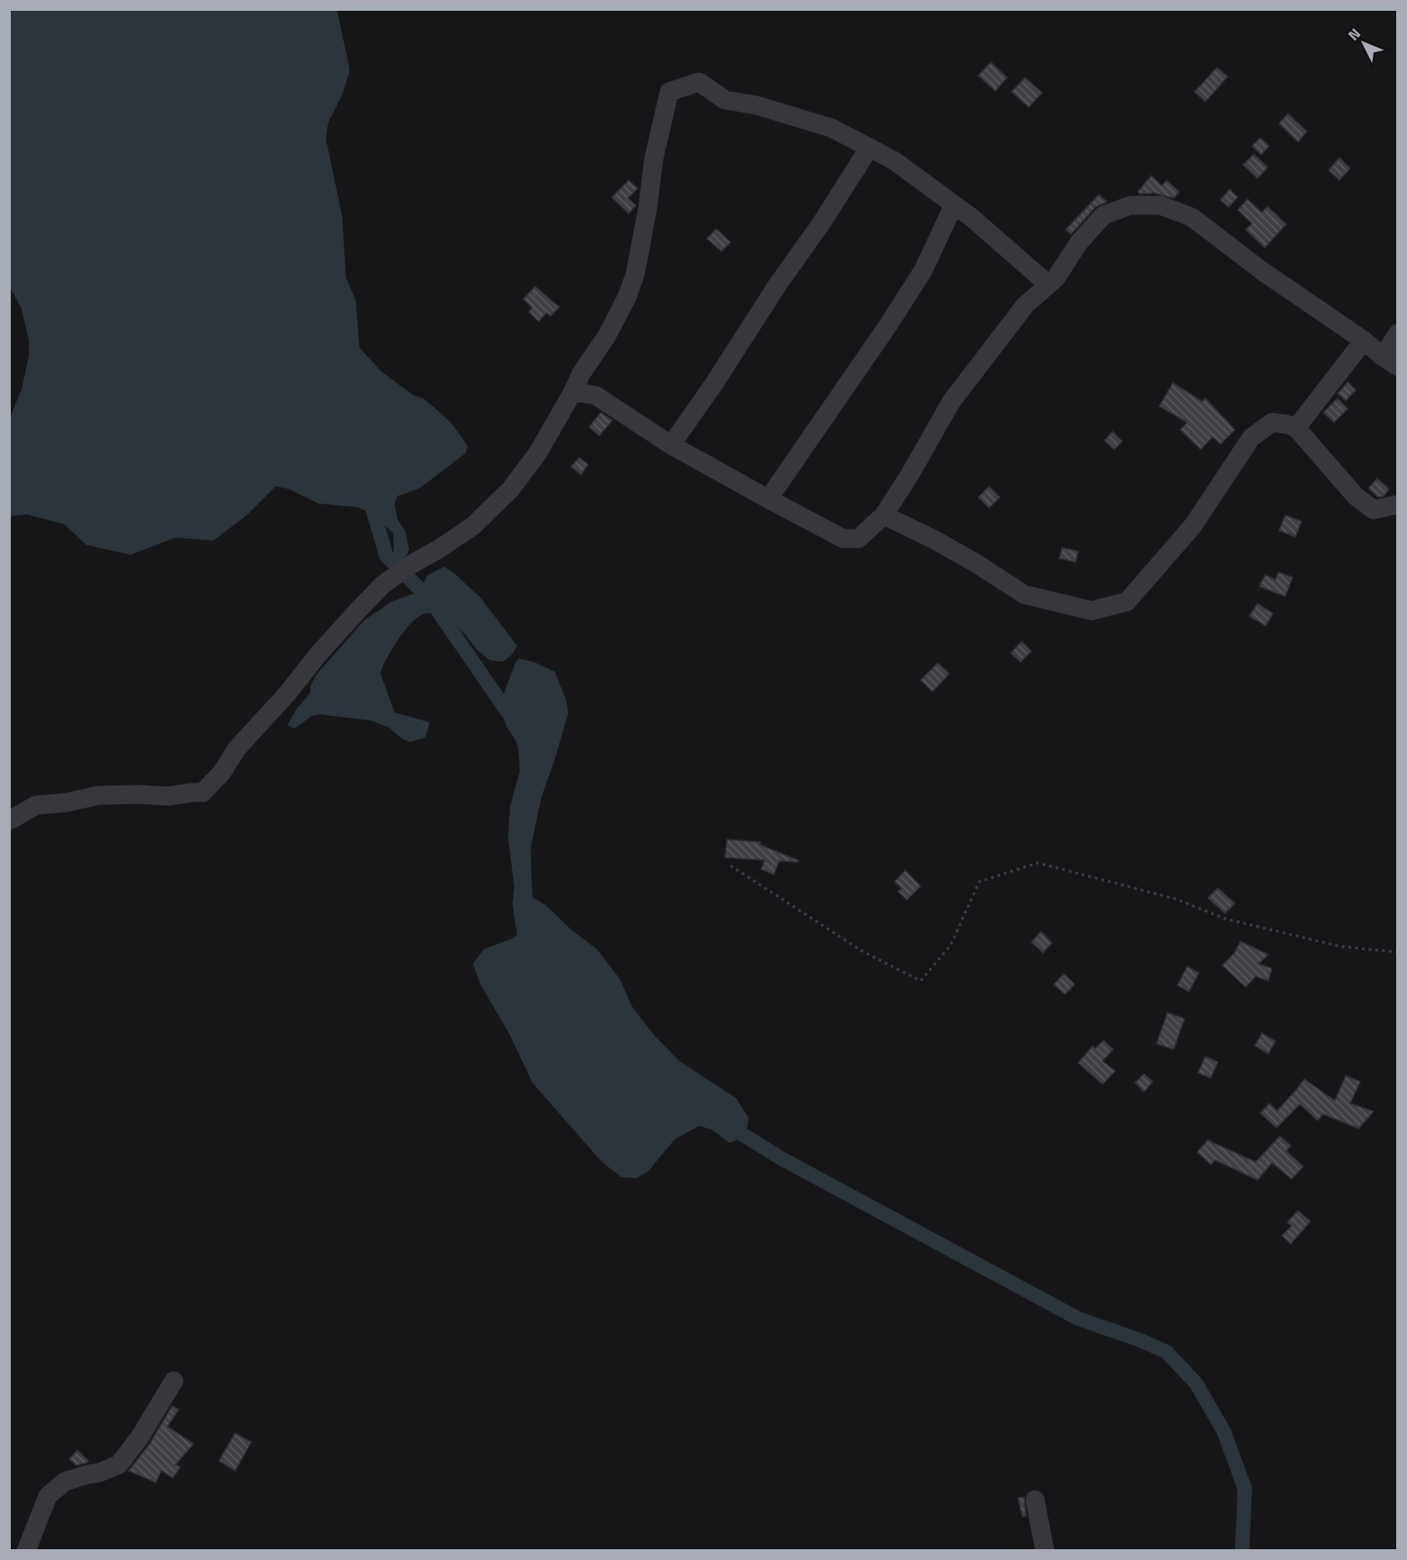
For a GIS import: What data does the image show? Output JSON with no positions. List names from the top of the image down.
{
  "north": "top left"
}
